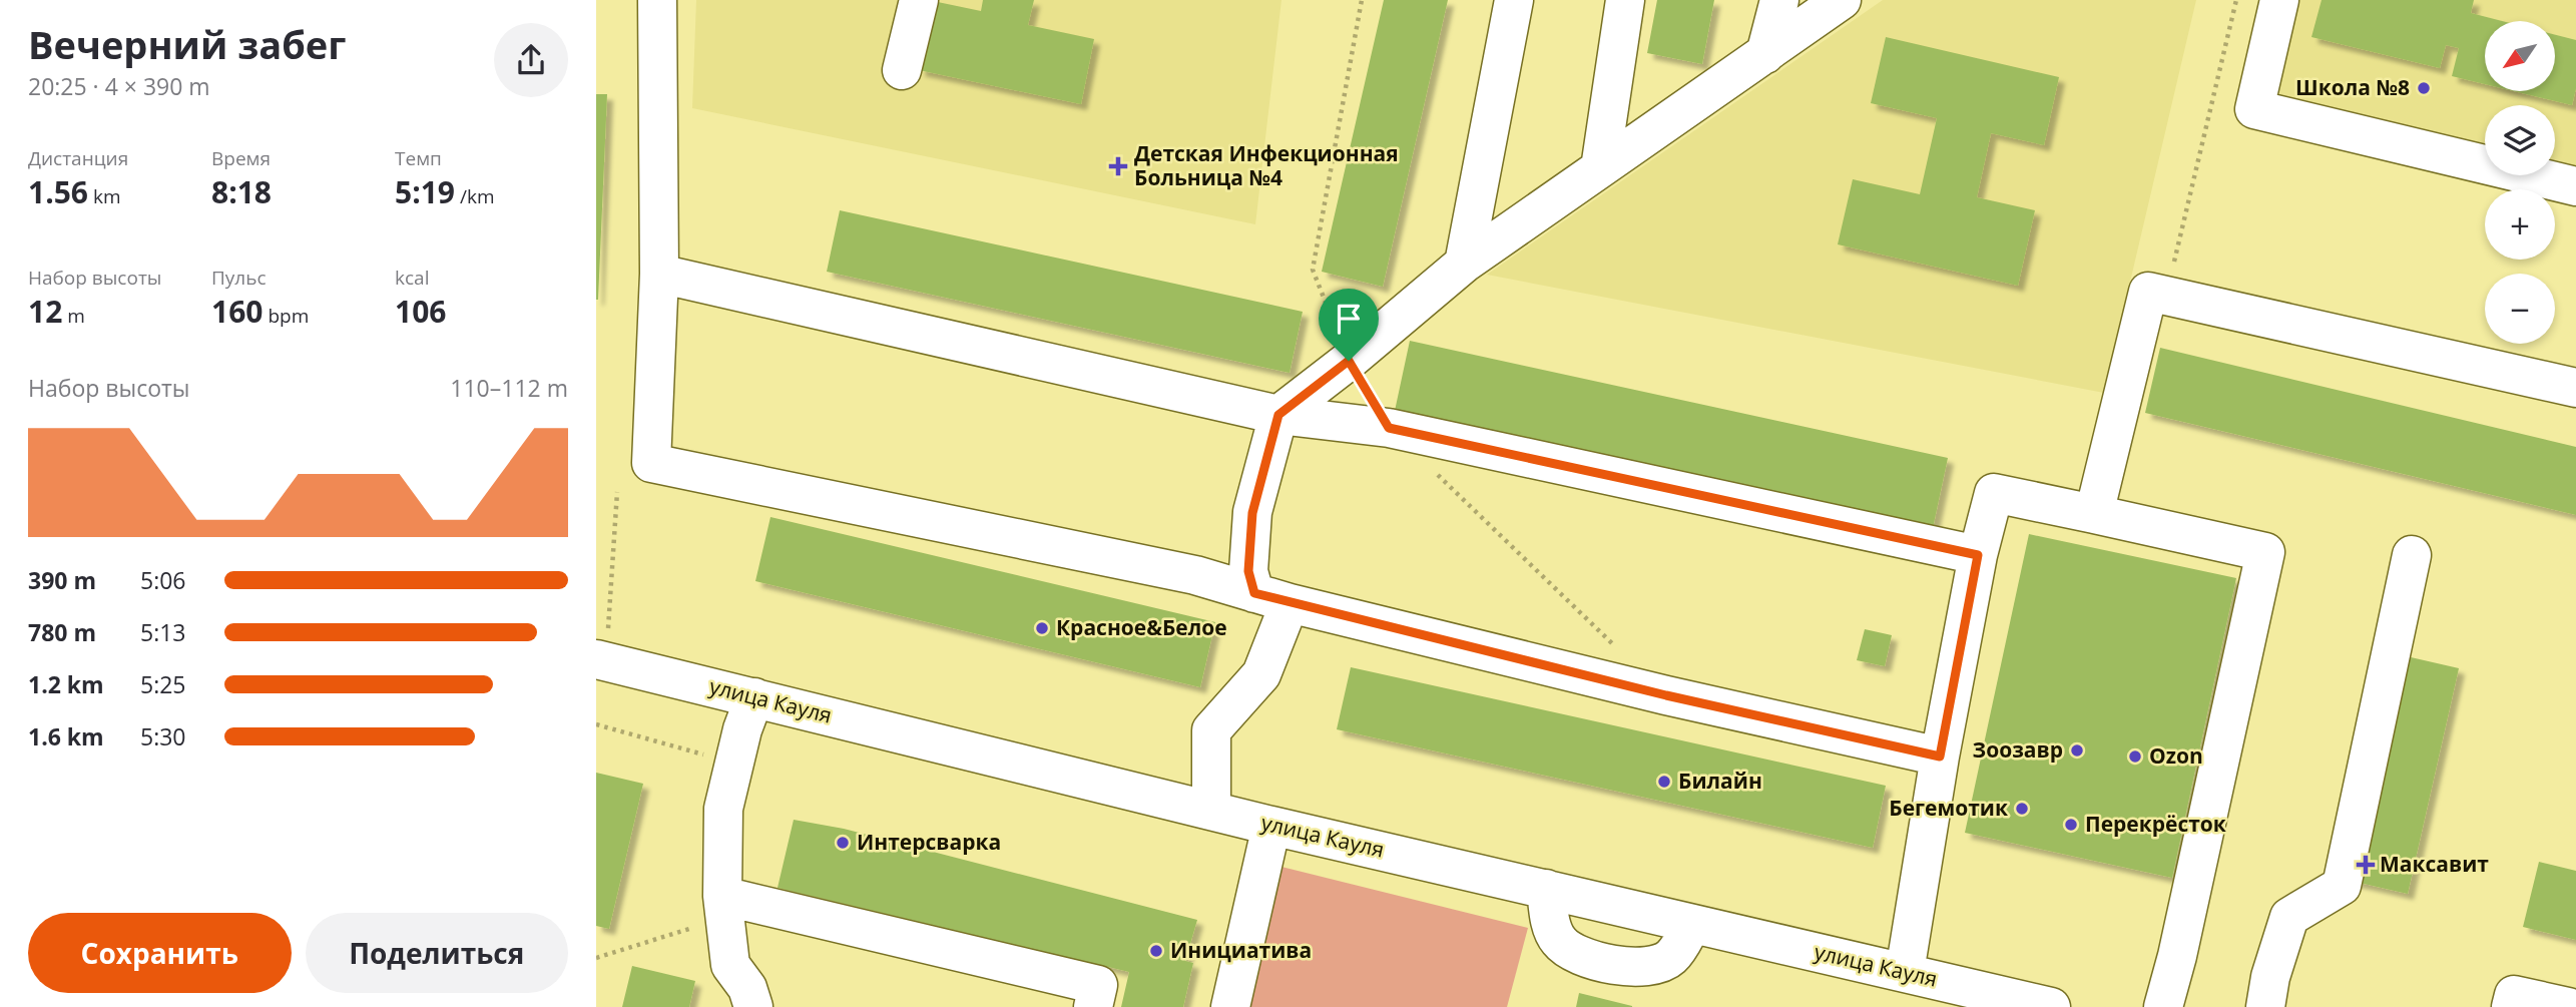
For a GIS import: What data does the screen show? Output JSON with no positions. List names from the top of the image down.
{
  "streets": {
    "street": ["улица Кауля"]
  },
  "places": {
    "other": [
      "Школа №8",
      "Красное&Белое",
      "Зоозавр",
      "Ozon",
      "Билайн",
      "Бегемотик",
      "Перекрёсток",
      "Интерсварка",
      "Инициатива"
    ],
    "health": ["Детская Инфекционная Больница №4", "Максавит"]
  },
  "north": "bottom left",
  "page": {
    "heading": ["Вечерний забег", "20:25 · 4 × 390 m"],
    "map_buttons": ["+", "−"],
    "stats": [
      ["Дистанция", "1.56 km"],
      ["Время", "8:18"],
      ["Темп", "5:19 /km"],
      ["Набор высоты", "12 m"],
      ["Пульс", "160 bpm"],
      ["kcal", "106"]
    ],
    "chart": ["Набор высоты", "110–112 m"],
    "list": [
      {
        "name": "390 m",
        "note": "5:06"
      },
      {
        "name": "780 m",
        "note": "5:13"
      },
      {
        "name": "1.2 km",
        "note": "5:25"
      },
      {
        "name": "1.6 km",
        "note": "5:30"
      }
    ],
    "buttons": ["Сохранить", "Поделиться"]
  }
}
